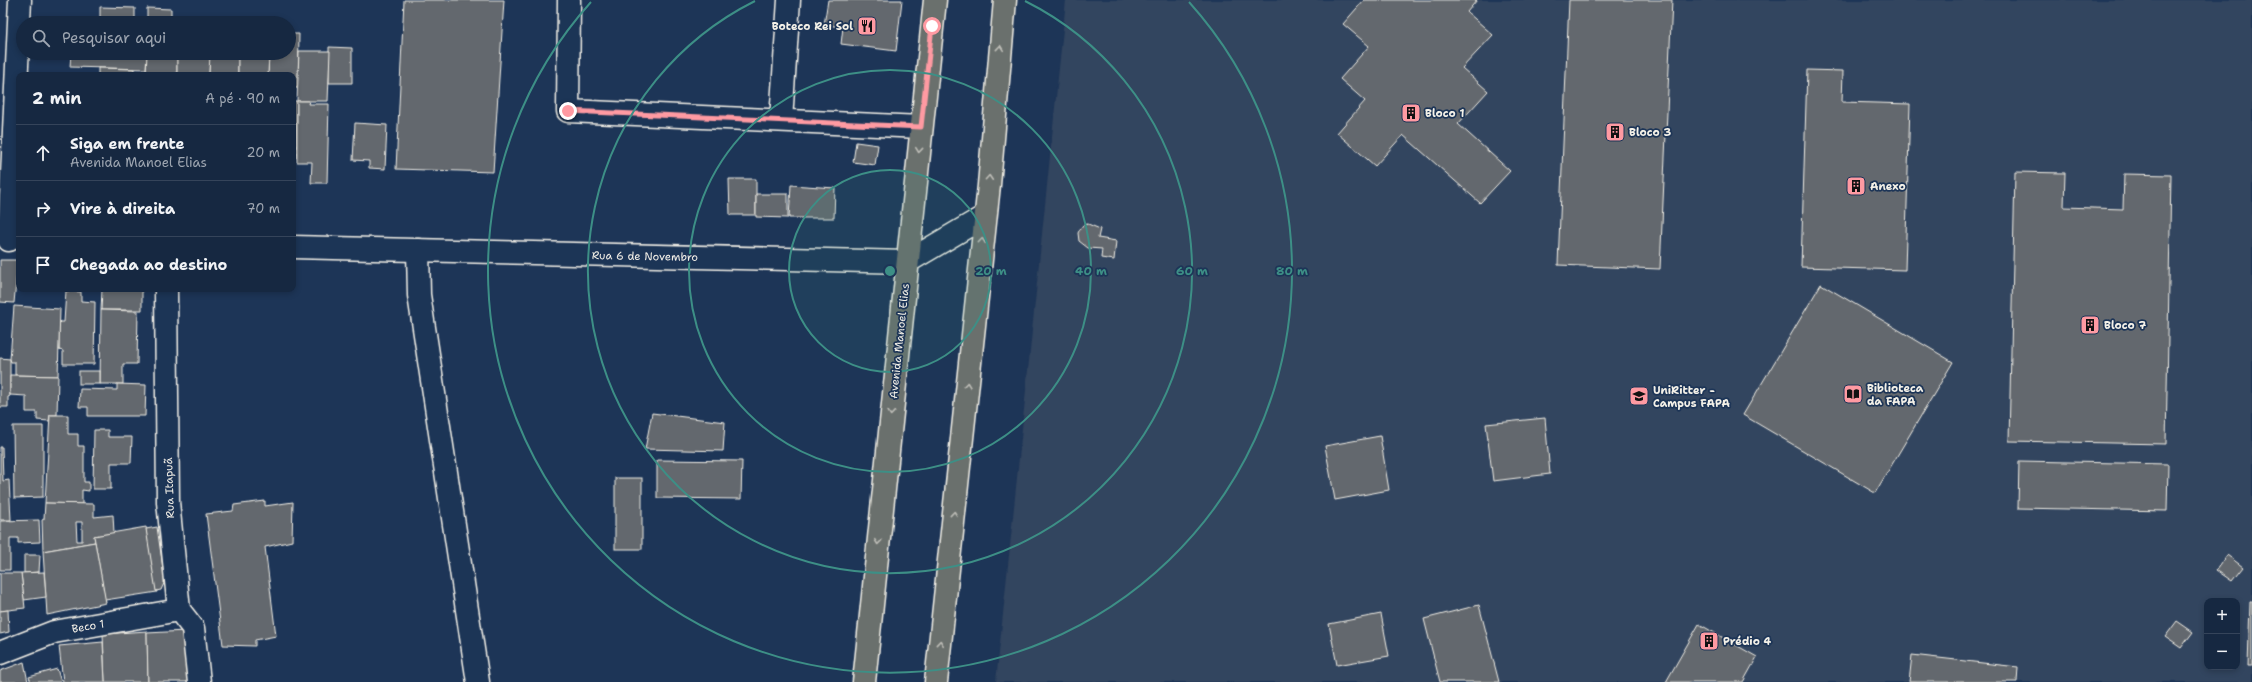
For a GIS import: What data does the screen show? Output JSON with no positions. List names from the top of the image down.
{
  "streets": {
    "main road": ["Avenida Manoel Elias"],
    "street": ["Rua 6 de Novembro", "Rua Itapuã", "Beco 1"]
  },
  "crossings": [
    ["Rua 6 de Novembro", "Avenida Manoel Elias"],
    ["Rua Itapuã", "Beco 1"]
  ],
  "places": {
    "restaurant": ["Boteco Rei Sol"],
    "building": [
      "Bloco 1",
      "Bloco 3",
      "Anexo",
      "Bloco 7",
      "Prédio 4"
    ],
    "library": ["Biblioteca da FAPA"],
    "school or university": ["UniRitter - Campus FAPA"]
  },
  "page": {
    "search": "Pesquisar aqui",
    "heading": ["2 min", "A pé · 90 m"],
    "list": [
      ["Siga em frente", "Avenida Manoel Elias", "20 m"],
      ["Vire à direita", "70 m"],
      "Chegada ao destino"
    ],
    "map_buttons": ["+", "−"]
  },
  "rings": [
    "20 m",
    "40 m",
    "60 m",
    "80 m"
  ]
}
